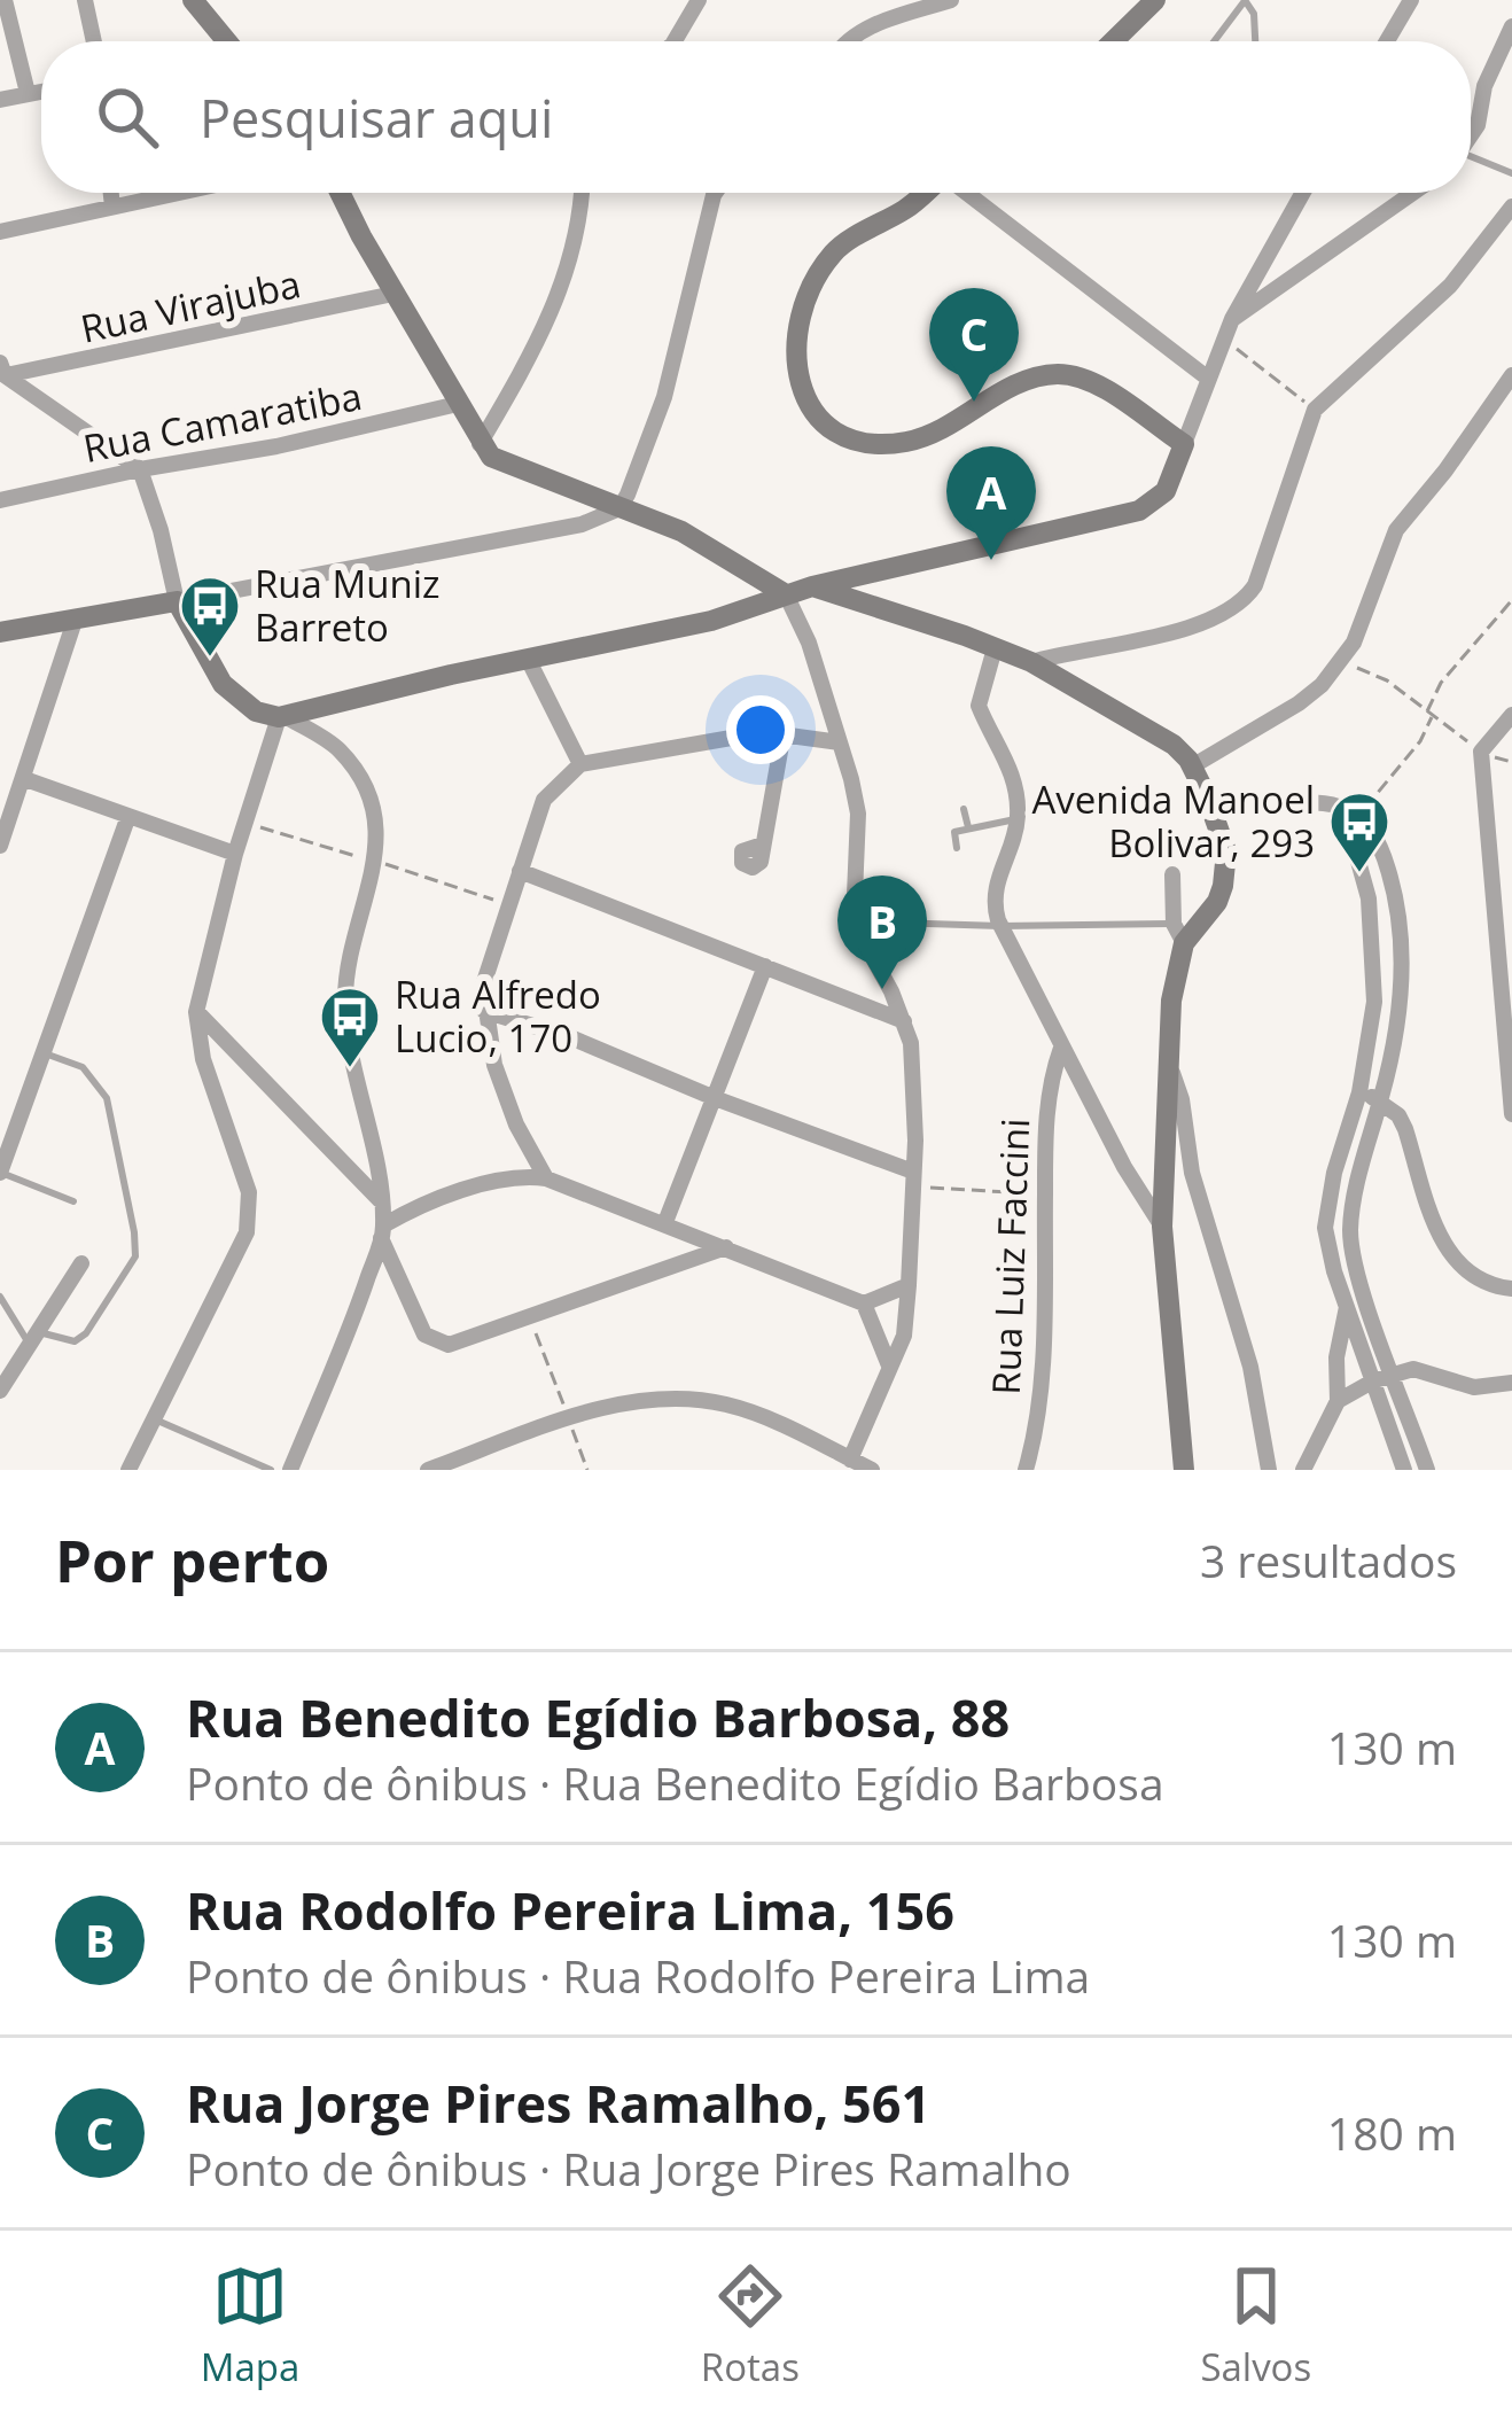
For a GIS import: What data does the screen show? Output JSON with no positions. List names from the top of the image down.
{
  "streets": {
    "street": ["Rua Virajuba", "Rua Camaratiba", "Rua Luiz Faccini"]
  },
  "places": {
    "bus stop": ["Rua Muniz Barreto", "Avenida Manoel Bolivar, 293", "Rua Alfredo Lucio, 170"]
  },
  "page": {
    "search": "Pesquisar aqui",
    "pins": ["C", "A", "B"],
    "heading": ["Por perto", "3 resultados"],
    "list": [
      {
        "mark": "A",
        "name": "Rua Benedito Egídio Barbosa, 88",
        "note": "Ponto de ônibus · Rua Benedito Egídio Barbosa",
        "value": "130 m"
      },
      {
        "mark": "B",
        "name": "Rua Rodolfo Pereira Lima, 156",
        "note": "Ponto de ônibus · Rua Rodolfo Pereira Lima",
        "value": "130 m"
      },
      {
        "mark": "C",
        "name": "Rua Jorge Pires Ramalho, 561",
        "note": "Ponto de ônibus · Rua Jorge Pires Ramalho",
        "value": "180 m"
      }
    ],
    "nav": ["Mapa", "Rotas", "Salvos"]
  }
}
